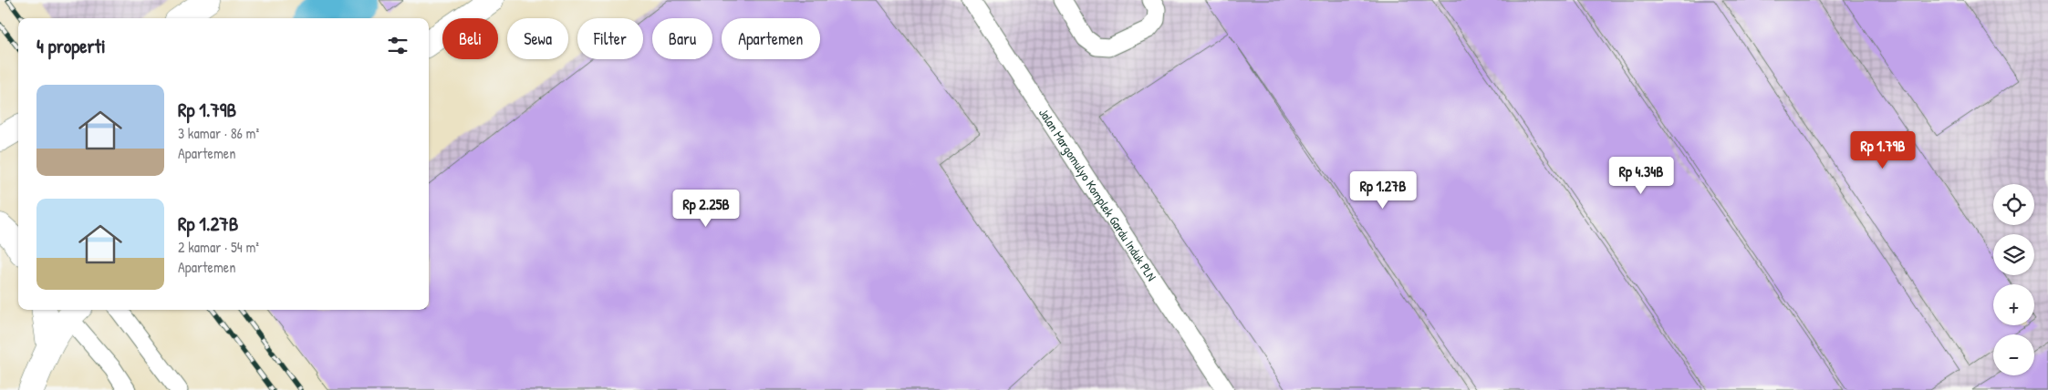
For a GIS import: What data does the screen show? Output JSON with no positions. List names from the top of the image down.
{
  "streets": {
    "lane": ["Jalan Margomulyo Komplek Gardu Induk PLN"]
  },
  "page": {
    "chip": [
      "Beli",
      "Sewa",
      "Filter",
      "Baru",
      "Apartemen"
    ],
    "heading": "4 properti",
    "list": [
      {
        "name": "Rp 1.79B",
        "note": "3 kamar · 86 m² · Apartemen"
      },
      {
        "name": "Rp 1.27B",
        "note": "2 kamar · 54 m² · Apartemen"
      }
    ],
    "price": [
      "Rp 1.79B",
      "Rp 4.34B",
      "Rp 1.27B",
      "Rp 2.25B"
    ],
    "map_buttons": ["+", "−"]
  }
}
